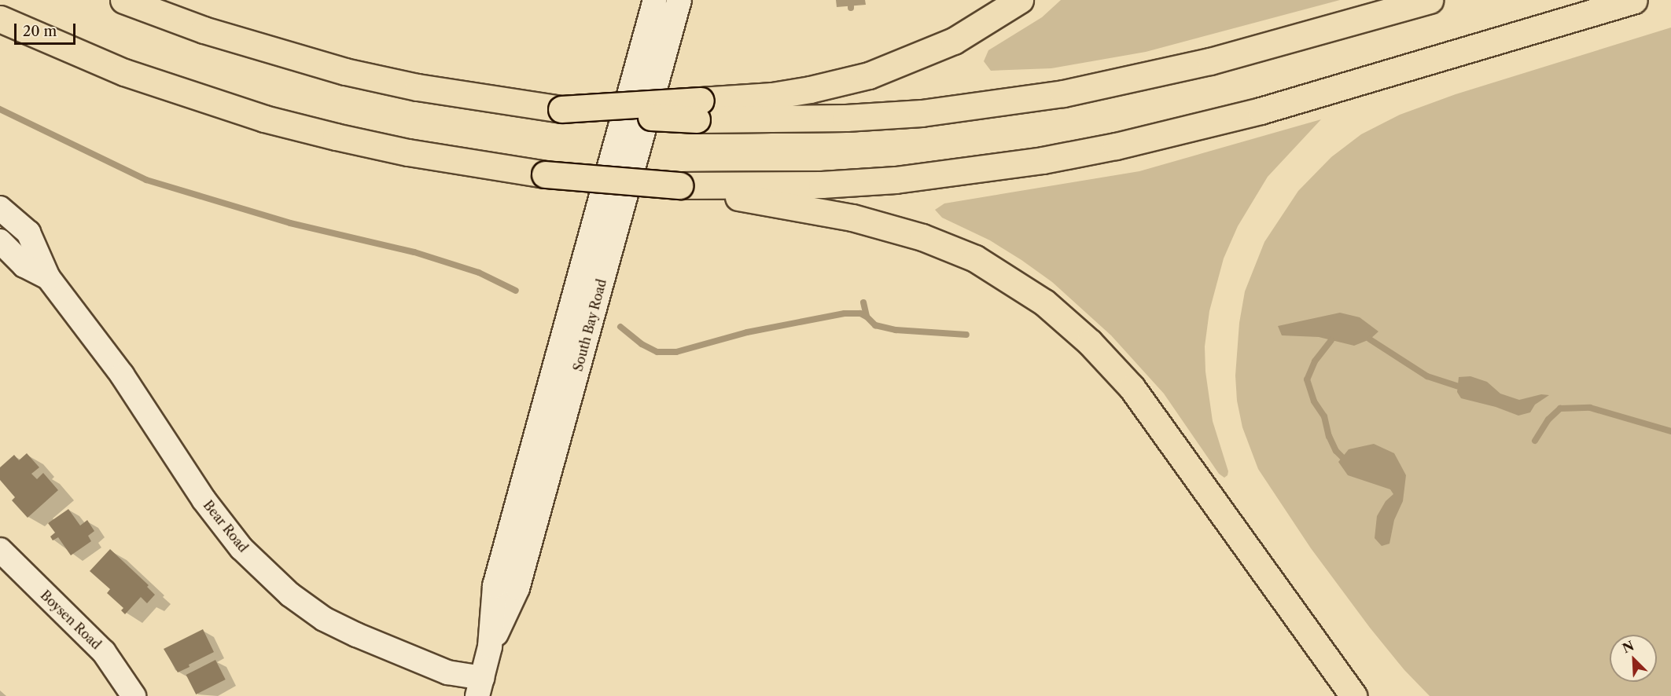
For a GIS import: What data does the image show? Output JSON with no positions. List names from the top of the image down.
{
  "streets": {
    "street": ["South Bay Road", "Bear Road", "Boysen Road"]
  },
  "crossings": [
    ["South Bay Road", "Bear Road"]
  ],
  "scale_bar": "20 m",
  "north": "top left"
}
